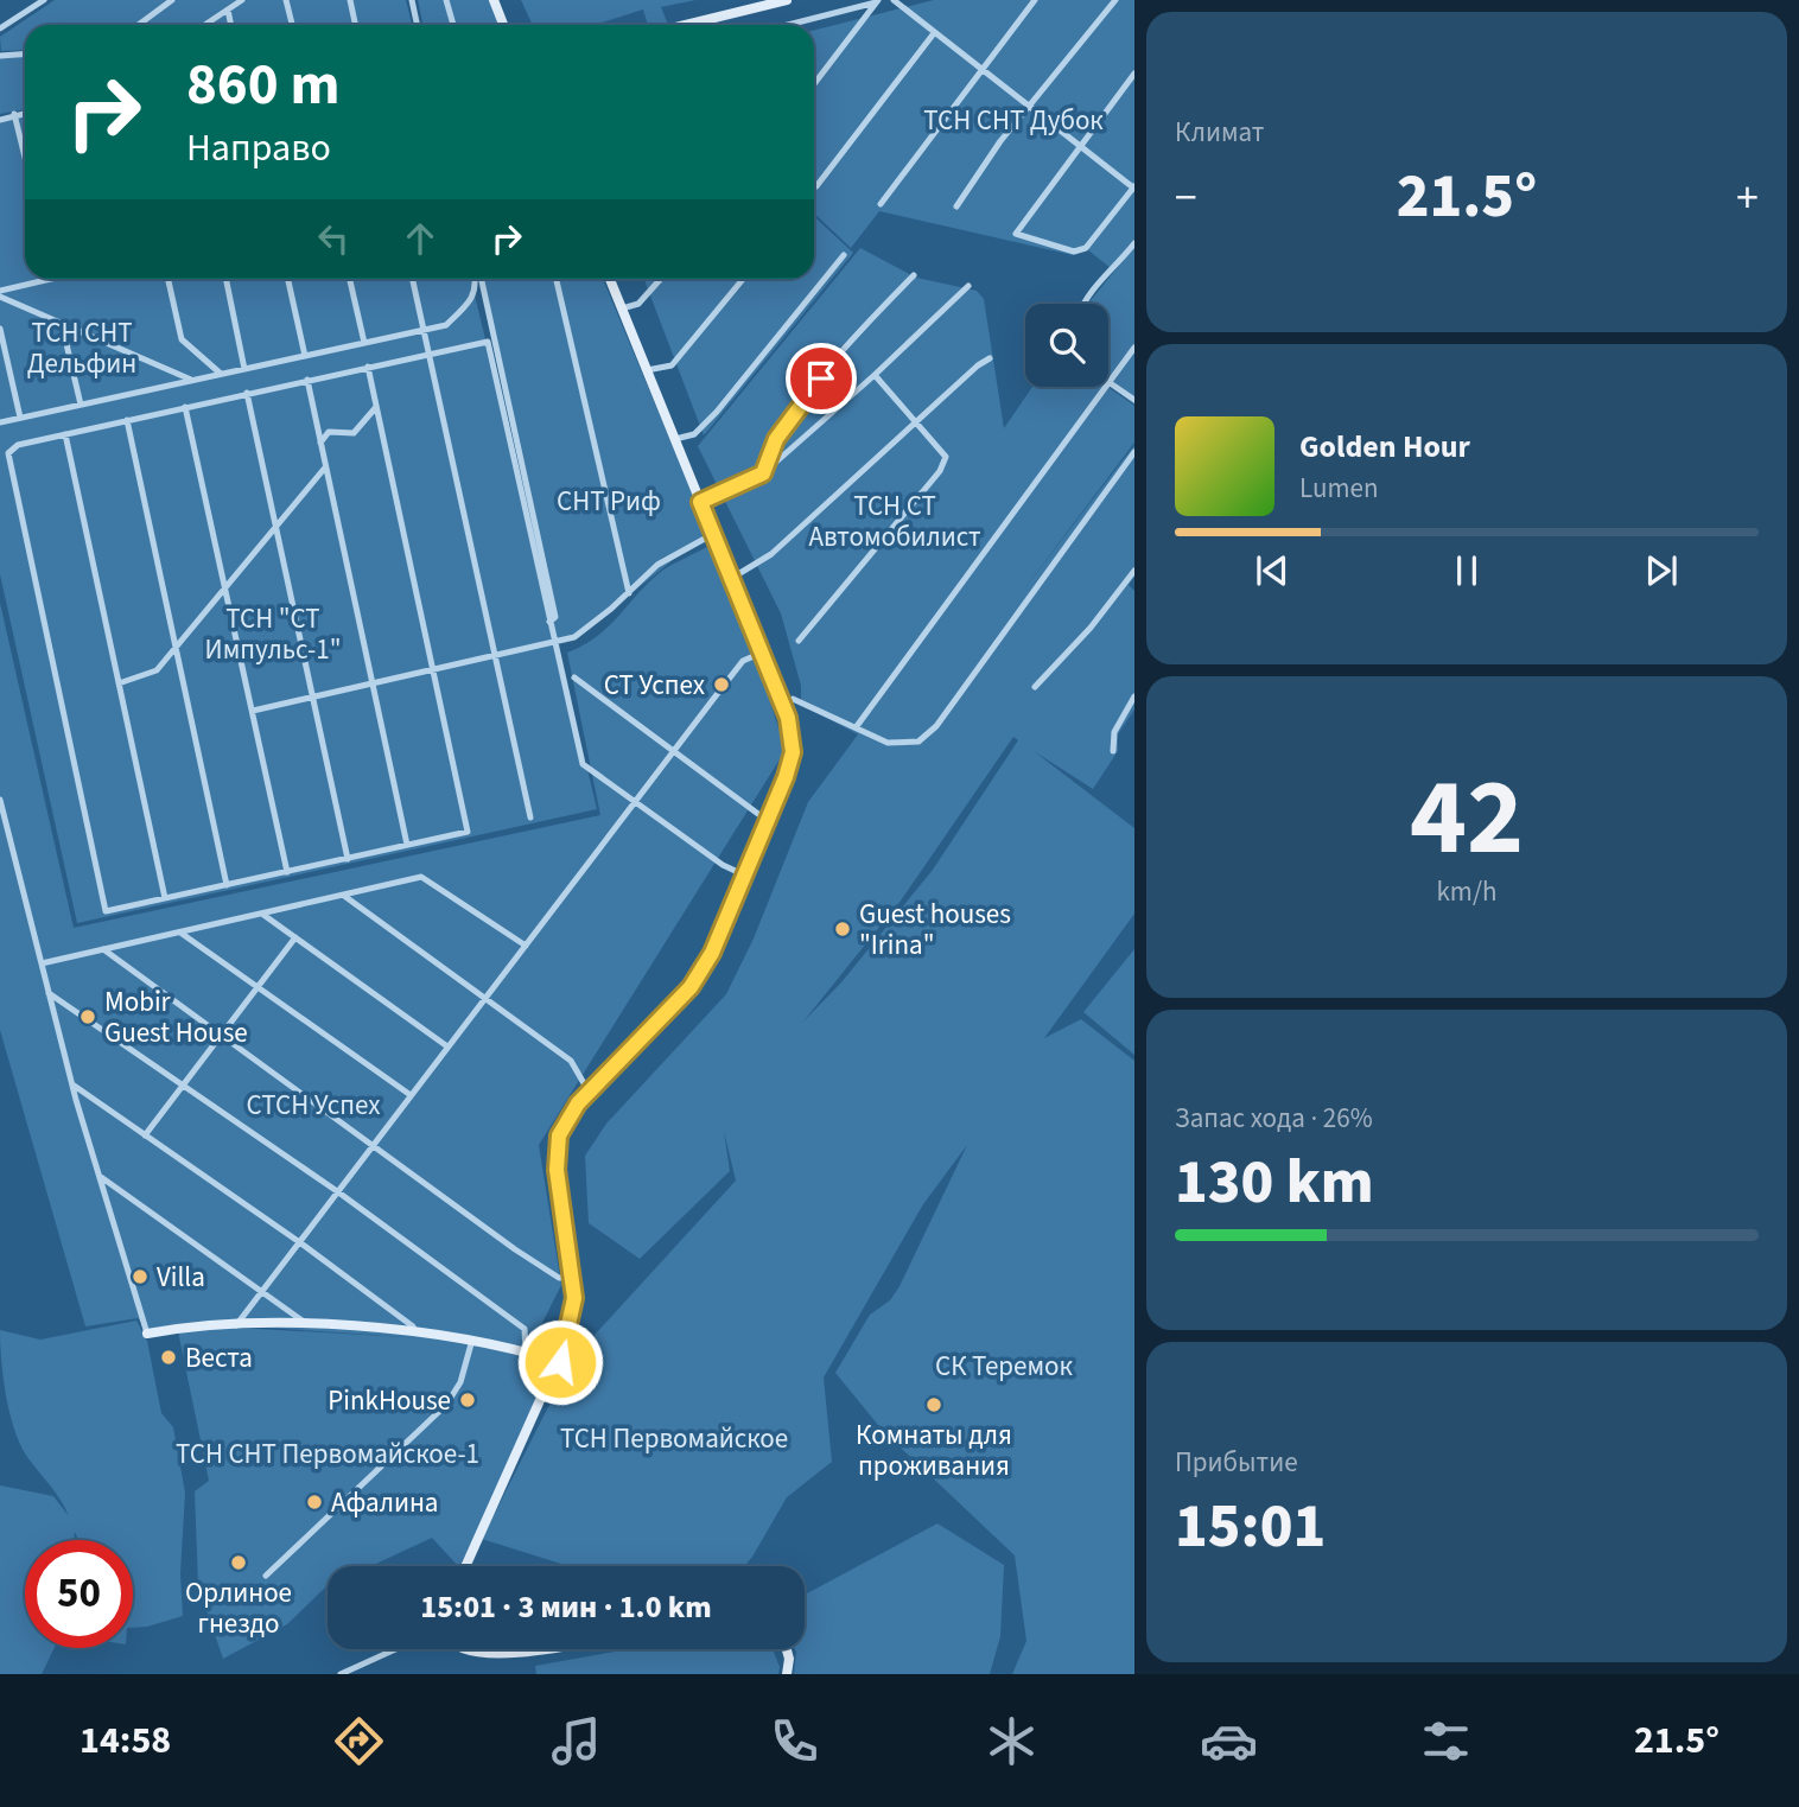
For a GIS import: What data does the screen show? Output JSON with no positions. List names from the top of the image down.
{
  "parks": [
    "ТСН СНТ Дубок",
    "ТСН СНТ Дельфин",
    "СНТ Риф",
    "ТСН СТ Автомобилист",
    "ТСН \"СТ Импульс-1\"",
    "СТСН Успех",
    "СК Теремок",
    "ТСН Первомайское",
    "ТСН СНТ Первомайское-1"
  ],
  "places": [
    "СТ Успех",
    "Guest houses \"Irina\"",
    "Mobir Guest House",
    "Villa",
    "Веста",
    "PinkHouse",
    "Комнаты для проживания",
    "Афалина",
    "Орлиное гнездо"
  ],
  "page": {
    "tile": [
      "Климат",
      ["42", "km/h"],
      ["Запас хода · 26%", "130 km"],
      ["Прибытие", "15:01"]
    ],
    "turn": ["860 m", "Направо"],
    "heat": ["−", "21.5°", "+"],
    "song": ["Golden Hour", "Lumen"],
    "limit": "50",
    "trip": "15:01 · 3 мин · 1.0 km",
    "tabs": ["14:58", "21.5°"]
  }
}
